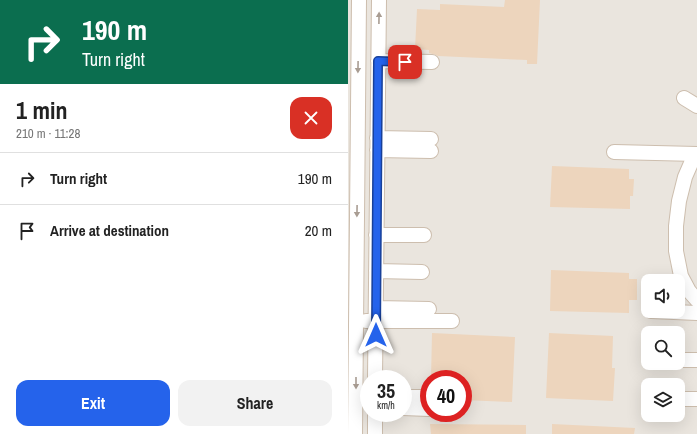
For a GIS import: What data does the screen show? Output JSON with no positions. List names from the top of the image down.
{
  "page": {
    "turn": ["190 m", "Turn right"],
    "heading": ["1 min", "210 m · 11:28"],
    "list": [
      {
        "name": "Turn right",
        "value": "190 m"
      },
      {
        "name": "Arrive at destination",
        "value": "20 m"
      }
    ],
    "speed": "35 km/h",
    "limit": "40",
    "buttons": ["Exit", "Share"]
  }
}
